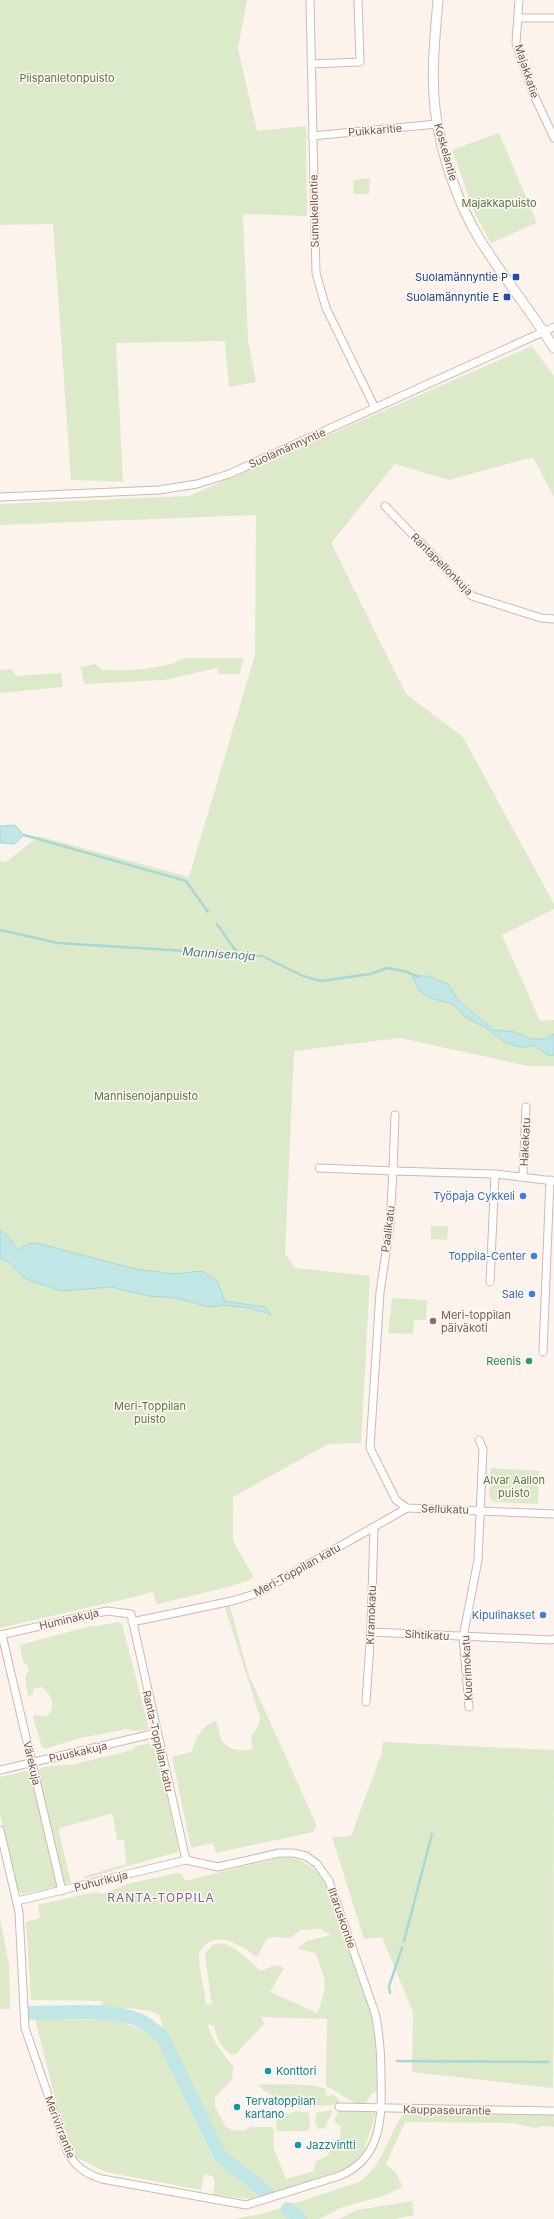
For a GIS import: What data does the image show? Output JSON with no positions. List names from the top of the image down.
{
  "streets": {
    "main road": ["Koskelantie"],
    "street": [
      "Majakkatie",
      "Puikkaritie",
      "Sumukellontie",
      "Suolamännyntie",
      "Rantapellonkuja",
      "Hakekatu",
      "Paalikatu",
      "Sellukatu",
      "Meri-Toppilan katu",
      "Kiramokatu",
      "Huminakuja",
      "Sihtikatu",
      "Kuorimokatu",
      "Ranta-Toppilan katu",
      "Puuskakuja",
      "Värekuja",
      "Puhurikuja",
      "Iltaruskontie",
      "Kauppaseurantie",
      "Merivirrantie"
    ]
  },
  "crossings": [
    ["Puikkaritie", "Koskelantie"],
    ["Puikkaritie", "Sumukellontie"],
    ["Koskelantie", "Suolamännyntie"],
    ["Sumukellontie", "Suolamännyntie"],
    ["Paalikatu", "Sellukatu"],
    ["Sellukatu", "Meri-Toppilan katu"],
    ["Sellukatu", "Kuorimokatu"],
    ["Meri-Toppilan katu", "Kiramokatu"],
    ["Meri-Toppilan katu", "Huminakuja"],
    ["Meri-Toppilan katu", "Ranta-Toppilan katu"],
    ["Kiramokatu", "Sihtikatu"],
    ["Huminakuja", "Ranta-Toppilan katu"],
    ["Huminakuja", "Värekuja"],
    ["Sihtikatu", "Kuorimokatu"],
    ["Ranta-Toppilan katu", "Puuskakuja"],
    ["Ranta-Toppilan katu", "Puhurikuja"],
    ["Ranta-Toppilan katu", "Iltaruskontie"],
    ["Puuskakuja", "Värekuja"],
    ["Värekuja", "Puhurikuja"],
    ["Puhurikuja", "Iltaruskontie"],
    ["Puhurikuja", "Merivirrantie"],
    ["Iltaruskontie", "Kauppaseurantie"],
    ["Iltaruskontie", "Merivirrantie"],
    ["Kauppaseurantie", "Merivirrantie"]
  ],
  "districts": ["RANTA-TOPPILA"],
  "water": ["Mannisenoja"],
  "parks": [
    "Piispanletonpuisto",
    "Majakkapuisto",
    "Mannisenojanpuisto",
    "Meri-Toppilan puisto",
    "Alvar Aallon puisto"
  ],
  "places": {
    "transit": ["Suolamännyntie P", "Suolamännyntie E"],
    "other": [
      "Työpaja Cykkeli",
      "Toppila-Center",
      "Sale",
      "Meri-toppilan päiväkoti",
      "Reenis",
      "Kipulihakset",
      "Konttori",
      "Tervatoppilan kartano",
      "Jazzvintti"
    ]
  }
}
